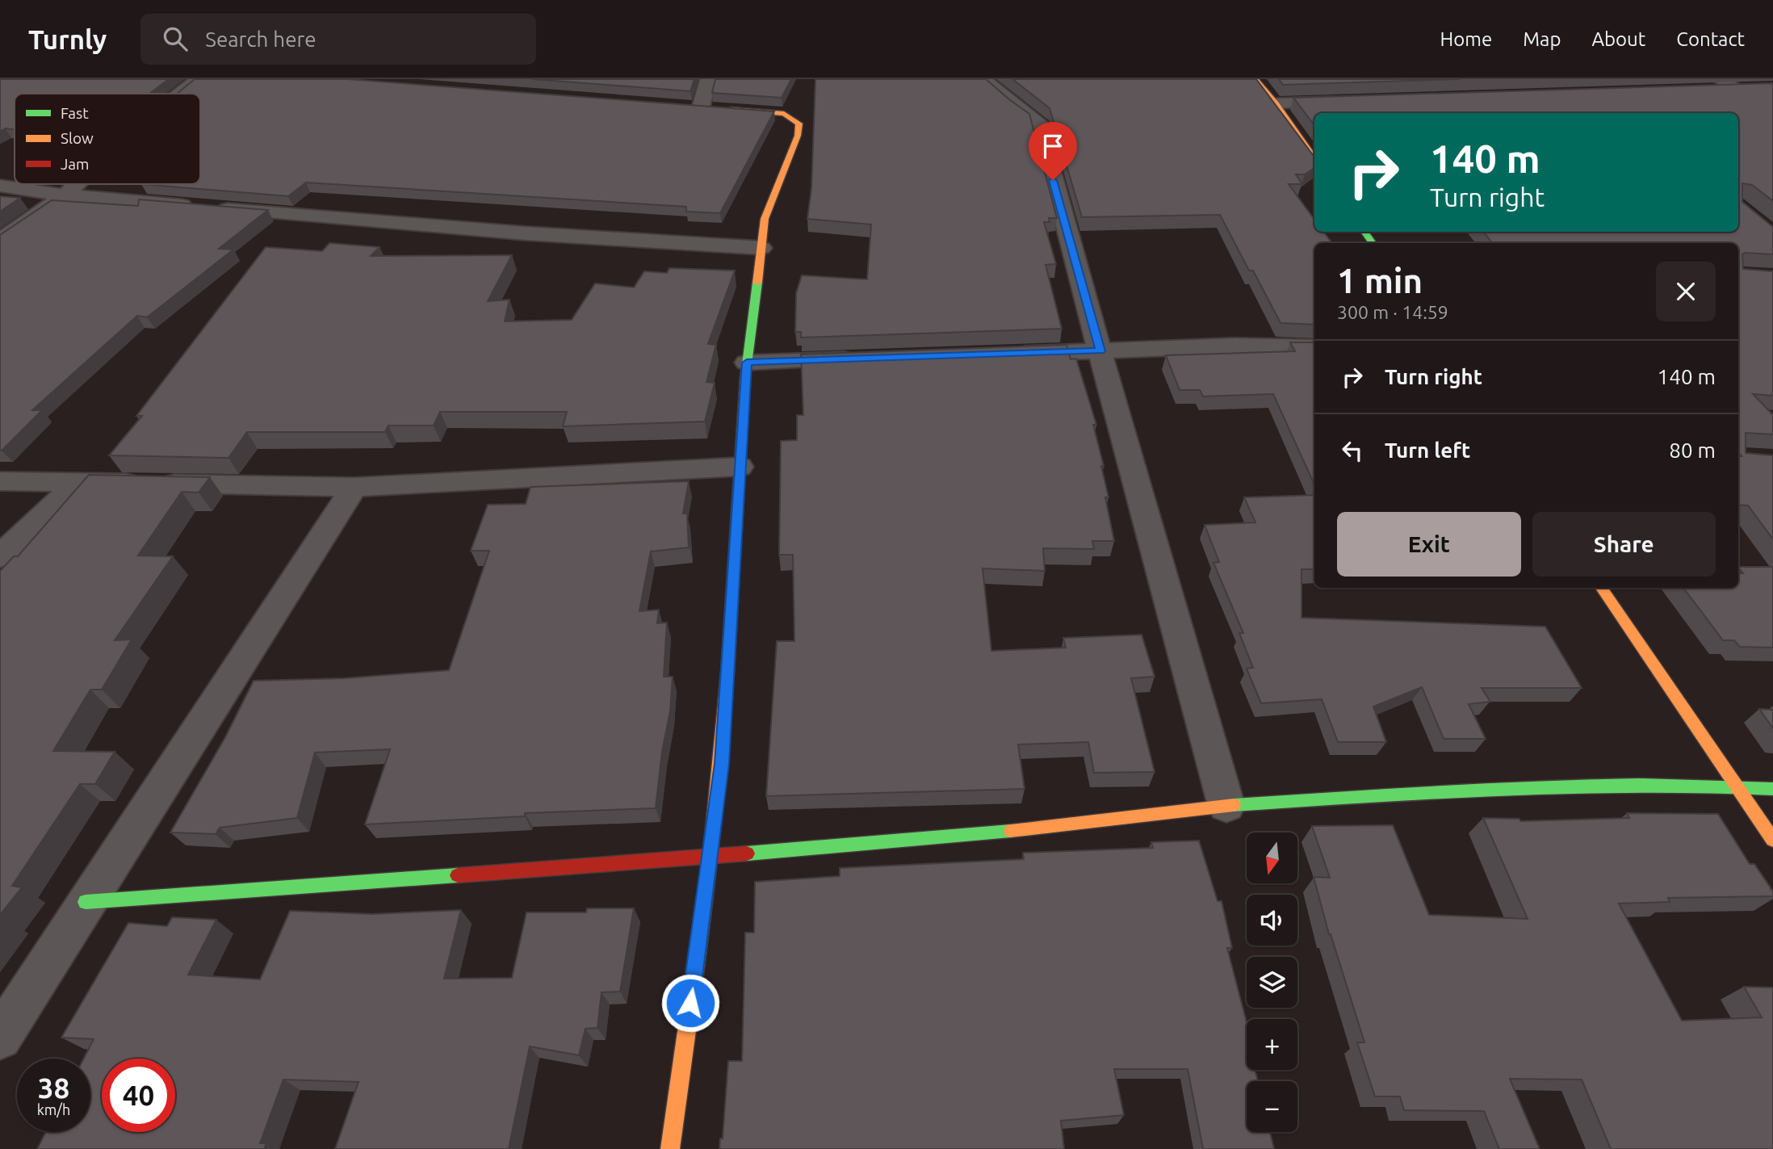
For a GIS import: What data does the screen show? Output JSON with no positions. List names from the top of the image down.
{
  "legend": ["Fast", "Slow", "Jam"],
  "north": "bottom",
  "page": {
    "header": "Turnly",
    "search": "Search here",
    "nav": [
      "Home",
      "Map",
      "About",
      "Contact"
    ],
    "turn": ["140 m", "Turn right"],
    "heading": ["1 min", "300 m · 14:59"],
    "list": [
      {
        "name": "Turn right",
        "value": "140 m"
      },
      {
        "name": "Turn left",
        "value": "80 m"
      }
    ],
    "buttons": ["Exit", "Share"],
    "map_buttons": ["+", "−"],
    "speed": "38 km/h",
    "limit": "40"
  }
}
